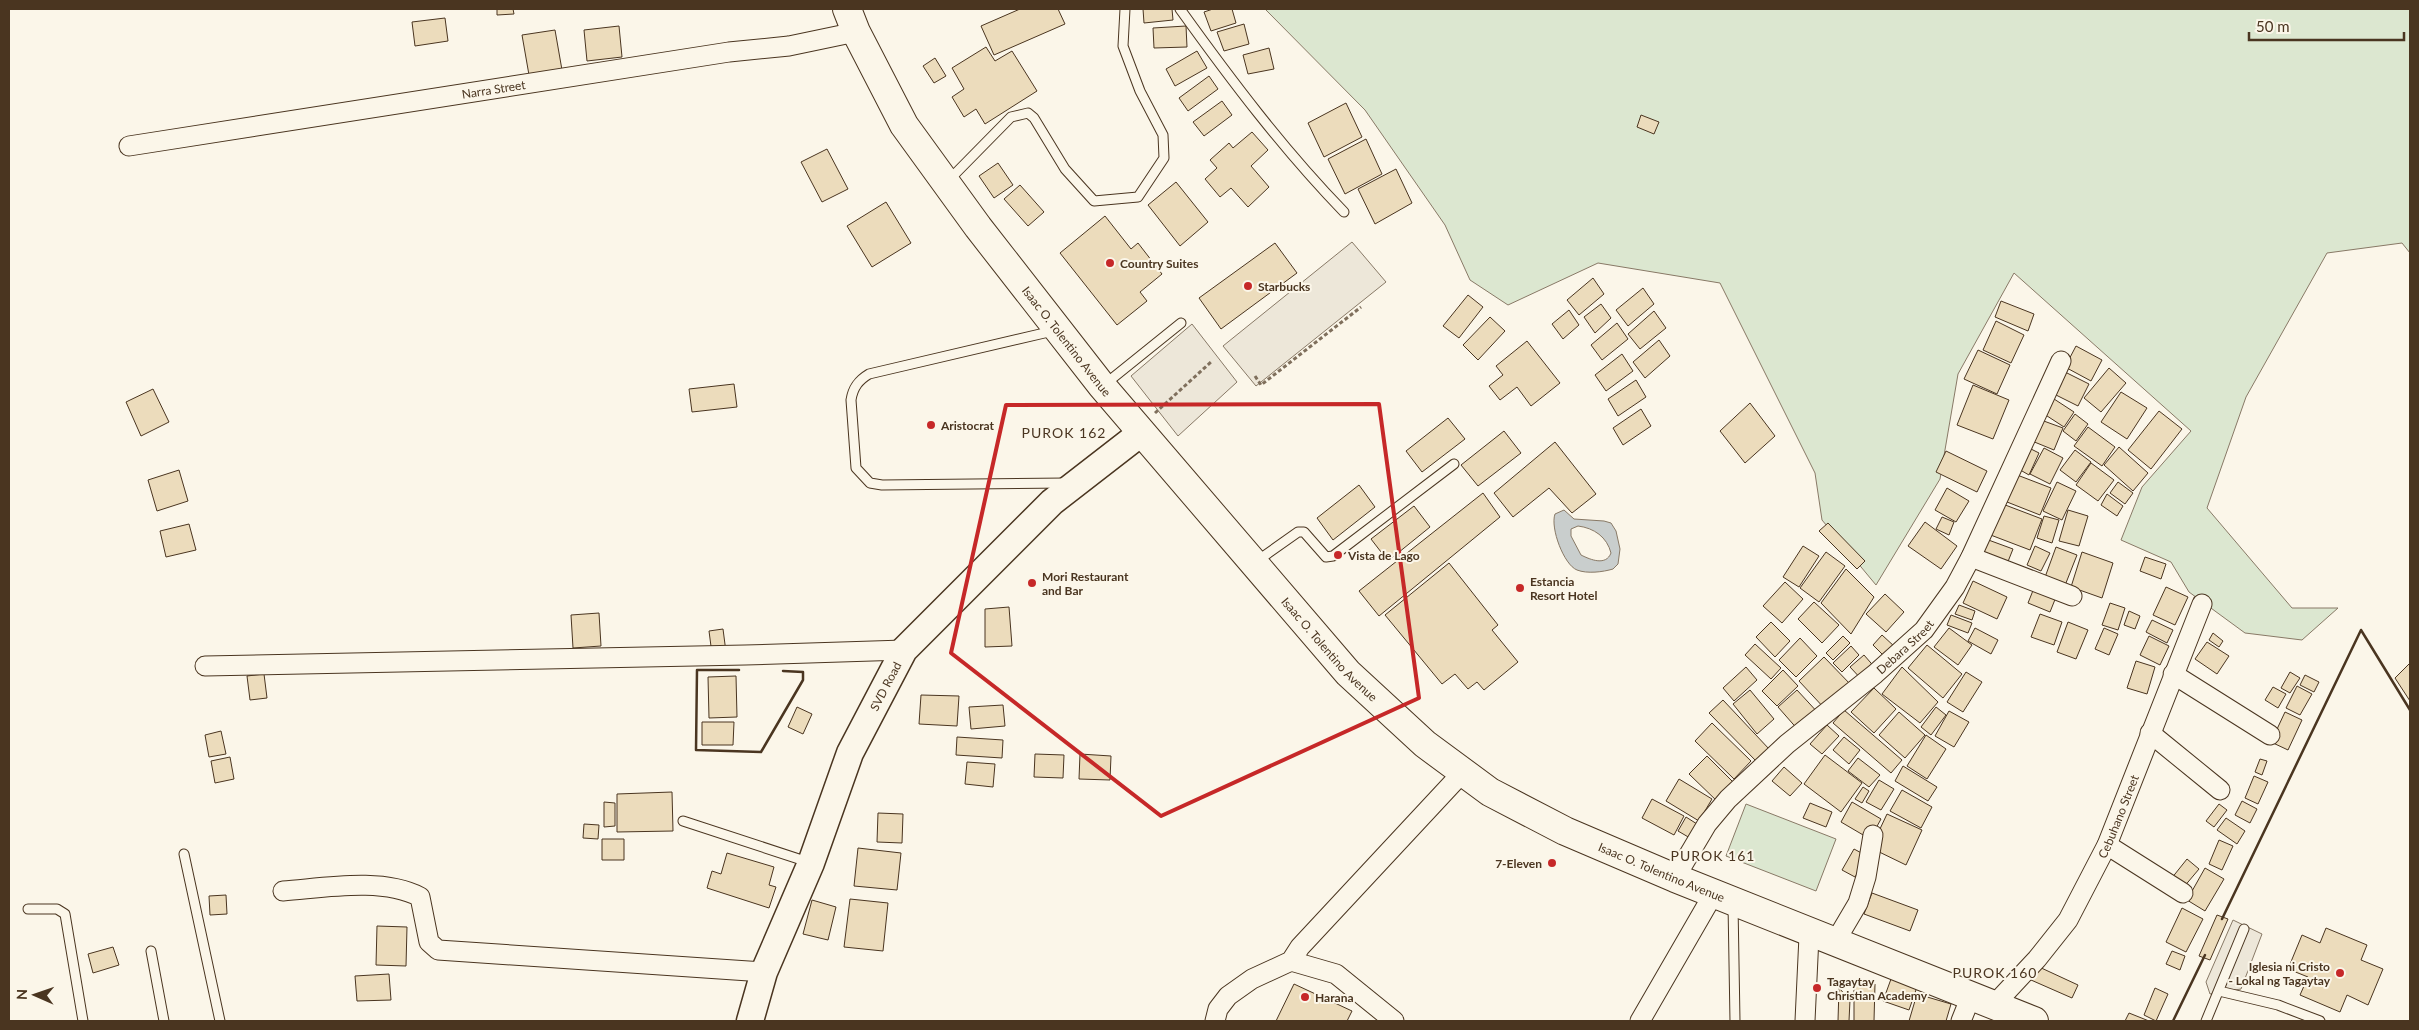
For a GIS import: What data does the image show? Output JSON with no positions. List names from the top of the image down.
{
  "streets": {
    "main road": ["Isaac O. Tolentino Avenue", "SVD Road"],
    "street": ["Narra Street", "Debara Street", "Cebuhano Street"]
  },
  "crossings": [
    ["Narra Street", "Isaac O. Tolentino Avenue"],
    ["Isaac O. Tolentino Avenue", "Debara Street"],
    ["Isaac O. Tolentino Avenue", "SVD Road"],
    ["Isaac O. Tolentino Avenue", "Cebuhano Street"]
  ],
  "districts": ["PUROK 162", "PUROK 161", "PUROK 160"],
  "places": [
    "Country Suites",
    "Starbucks",
    "Aristocrat",
    "Vista de Lago",
    "Mori Restaurant and Bar",
    "Estancia Resort Hotel",
    "7-Eleven",
    "Iglesia ni Cristo - Lokal ng Tagaytay",
    "Tagaytay Christian Academy",
    "Harana"
  ],
  "scale_bar": "50 m",
  "north": "left"
}
